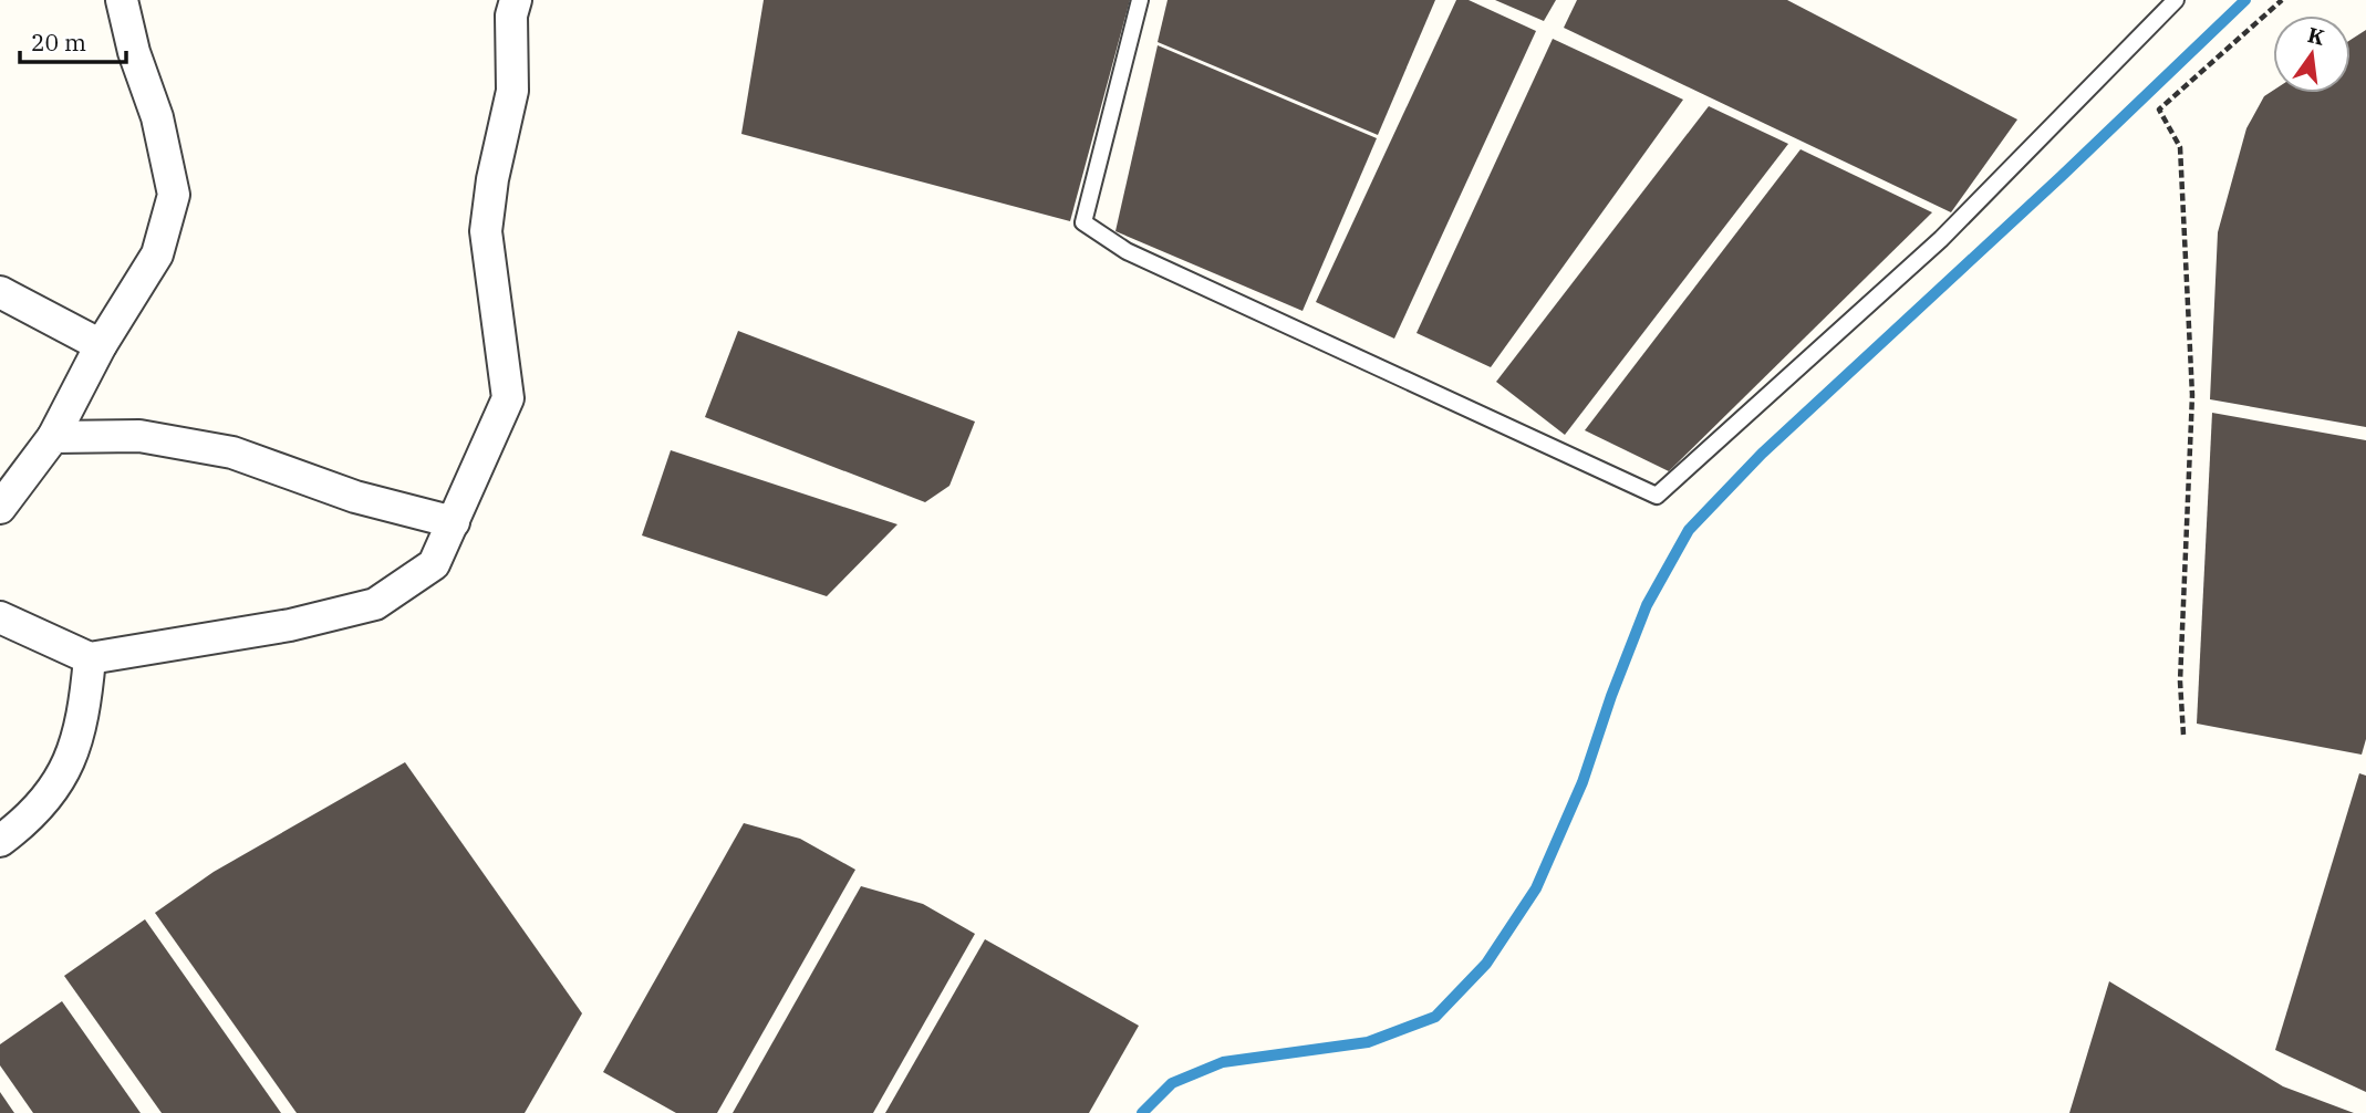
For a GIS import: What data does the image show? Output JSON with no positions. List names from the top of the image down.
{
  "scale_bar": "20 m",
  "north": "top"
}
